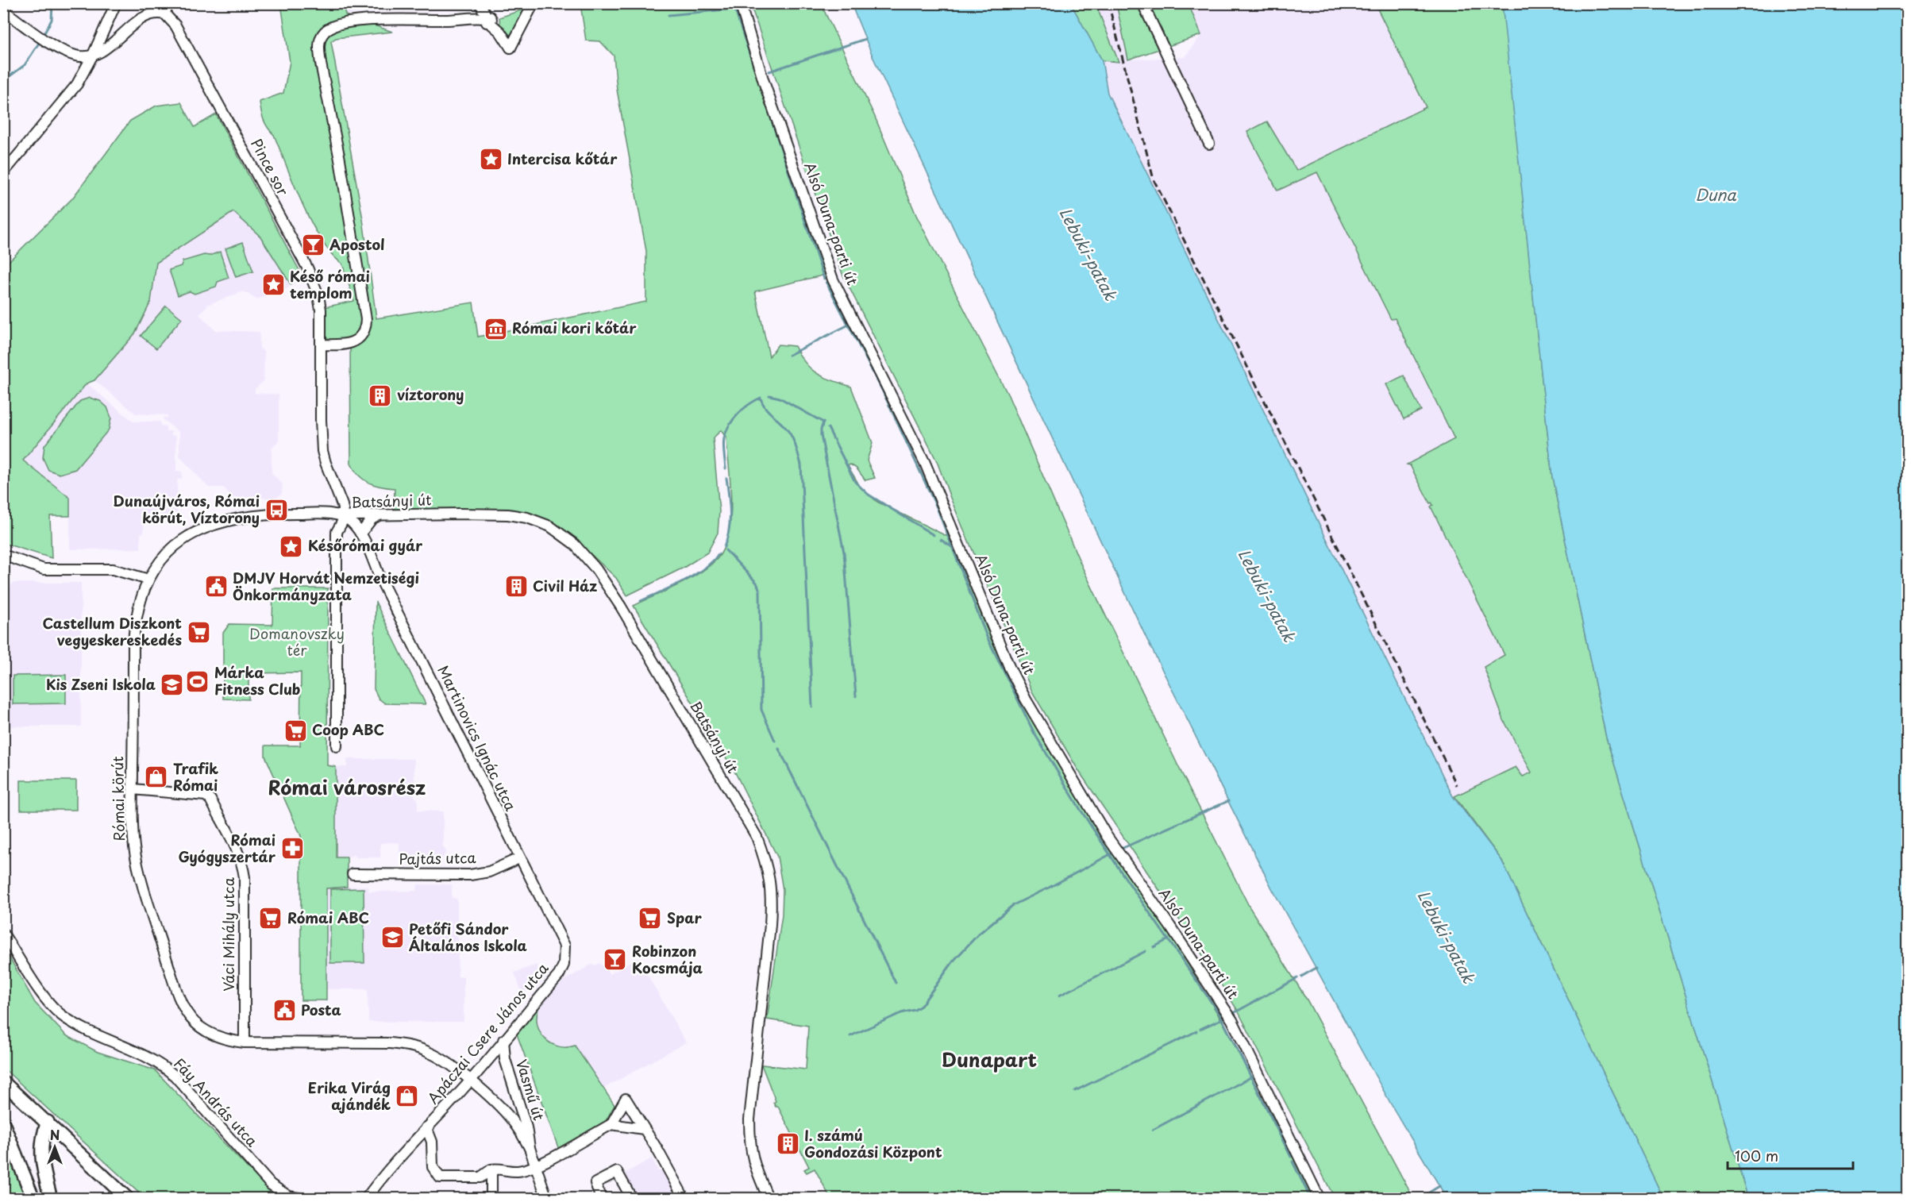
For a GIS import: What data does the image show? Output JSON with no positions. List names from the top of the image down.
{
  "streets": {
    "street": [
      "Pince sor",
      "Alsó Duna-parti út",
      "Batsányi út",
      "Martinovics Ignác utca",
      "Római körút",
      "Pajtás utca",
      "Váci Mihály utca",
      "Apáczai Csere János utca",
      "Vasmű út",
      "Fáy András utca"
    ]
  },
  "crossings": [
    ["Pince sor", "Martinovics Ignác utca"],
    ["Batsányi út", "Martinovics Ignác utca"],
    ["Batsányi út", "Római körút"],
    ["Martinovics Ignác utca", "Római körút"],
    ["Martinovics Ignác utca", "Pajtás utca"],
    ["Martinovics Ignác utca", "Apáczai Csere János utca"],
    ["Római körút", "Váci Mihály utca"],
    ["Római körút", "Apáczai Csere János utca"],
    ["Római körút", "Vasmű út"],
    ["Apáczai Csere János utca", "Vasmű út"]
  ],
  "districts": ["Római városrész", "Dunapart"],
  "water": ["Duna", "Lebuki-patak"],
  "parks": ["Domanovszky tér"],
  "places": {
    "place": ["Intercisa kőtár", "Késő római templom", "Későrómai gyár"],
    "bar": ["Apostol", "Robinzon Kocsmája"],
    "museum": ["Római kori kőtár"],
    "building": ["víztorony", "Civil Ház", "I. számú Gondozási Központ"],
    "bus stop": ["Dunaújváros, Római körút, Víztorony"],
    "public building": ["DMJV Horvát Nemzetiségi Önkormányzata", "Posta"],
    "supermarket": [
      "Castellum Diszkont vegyeskereskedés",
      "Coop ABC",
      "Római ABC",
      "Spar"
    ],
    "sports": ["Márka Fitness Club"],
    "school or university": ["Kis Zseni Iskola", "Petőfi Sándor Általános Iskola"],
    "shop": ["Trafik Római", "Erika Virág ajándék"],
    "pharmacy": ["Római Gyógyszertár"]
  },
  "scale_bar": "100 m",
  "north": "top"
}
